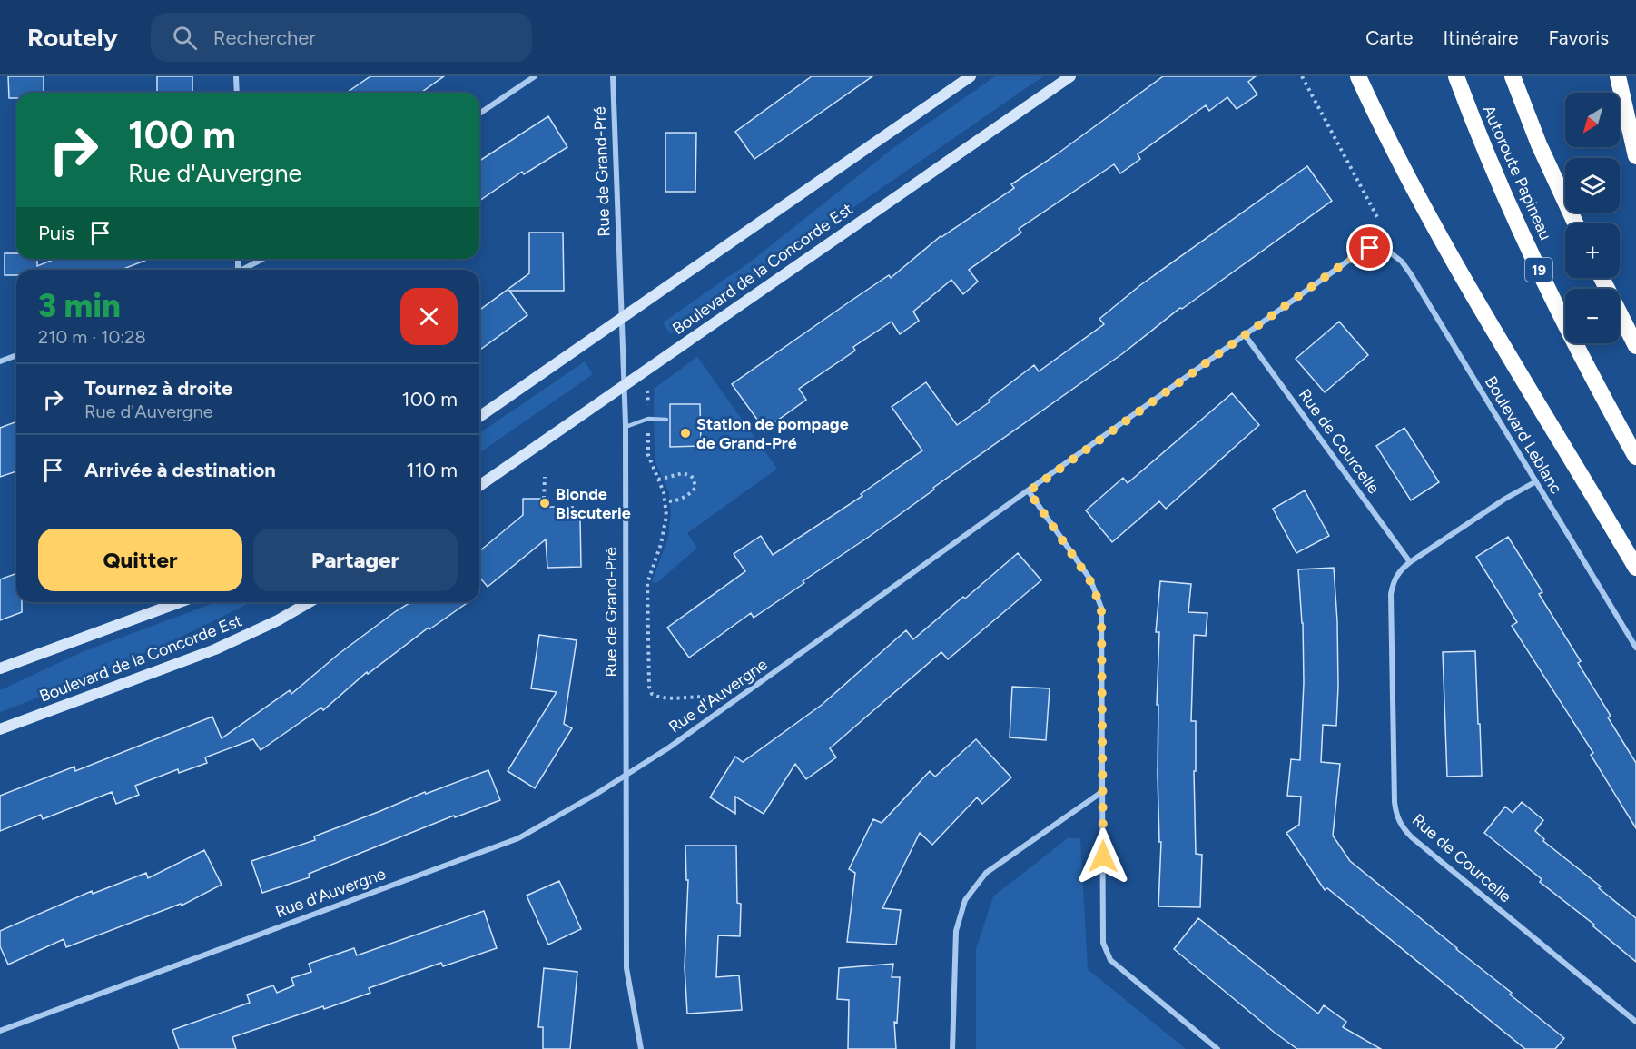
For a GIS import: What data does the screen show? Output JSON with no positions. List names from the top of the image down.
{
  "streets": {
    "highway": ["Autoroute Papineau", "19"],
    "street": [
      "Rue de Grand-Pré",
      "Boulevard de la Concorde Est",
      "Boulevard Leblanc",
      "Rue de Courcelle",
      "Rue d'Auvergne"
    ]
  },
  "crossings": [
    ["Rue de Grand-Pré", "Boulevard de la Concorde Est"],
    ["Rue de Grand-Pré", "Rue d'Auvergne"],
    ["Boulevard Leblanc", "Rue de Courcelle"],
    ["Boulevard Leblanc", "Rue d'Auvergne"],
    ["Rue de Courcelle", "Rue d'Auvergne"]
  ],
  "places": ["Station de pompage de Grand-Pré", "Blonde Biscuterie"],
  "north": "bottom left",
  "page": {
    "header": "Routely",
    "search": "Rechercher",
    "nav": ["Carte", "Itinéraire", "Favoris"],
    "map_buttons": ["+", "−"],
    "turn": ["100 m", "Rue d'Auvergne"],
    "then": "Puis",
    "heading": ["3 min", "210 m · 10:28"],
    "list": [
      {
        "name": "Tournez à droite",
        "note": "Rue d'Auvergne",
        "value": "100 m"
      },
      {
        "name": "Arrivée à destination",
        "value": "110 m"
      }
    ],
    "buttons": ["Quitter", "Partager"]
  }
}
